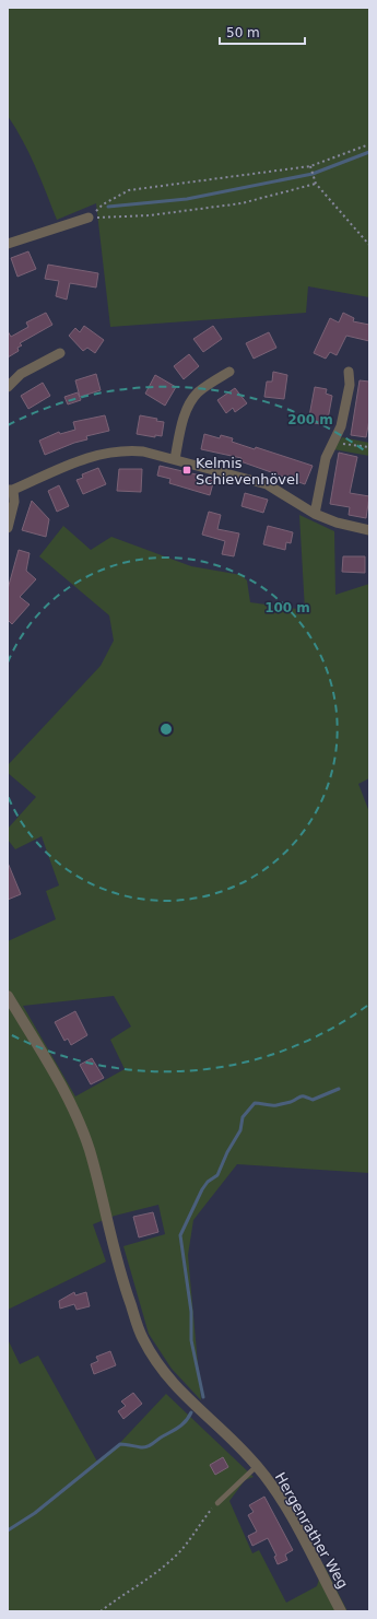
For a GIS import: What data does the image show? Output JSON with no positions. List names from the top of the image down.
{
  "streets": {
    "street": ["Hergenrather Weg"]
  },
  "places": {
    "transit": ["Kelmis Schievenhövel"]
  },
  "scale_bar": "50 m",
  "rings": ["200 m", "100 m"]
}
